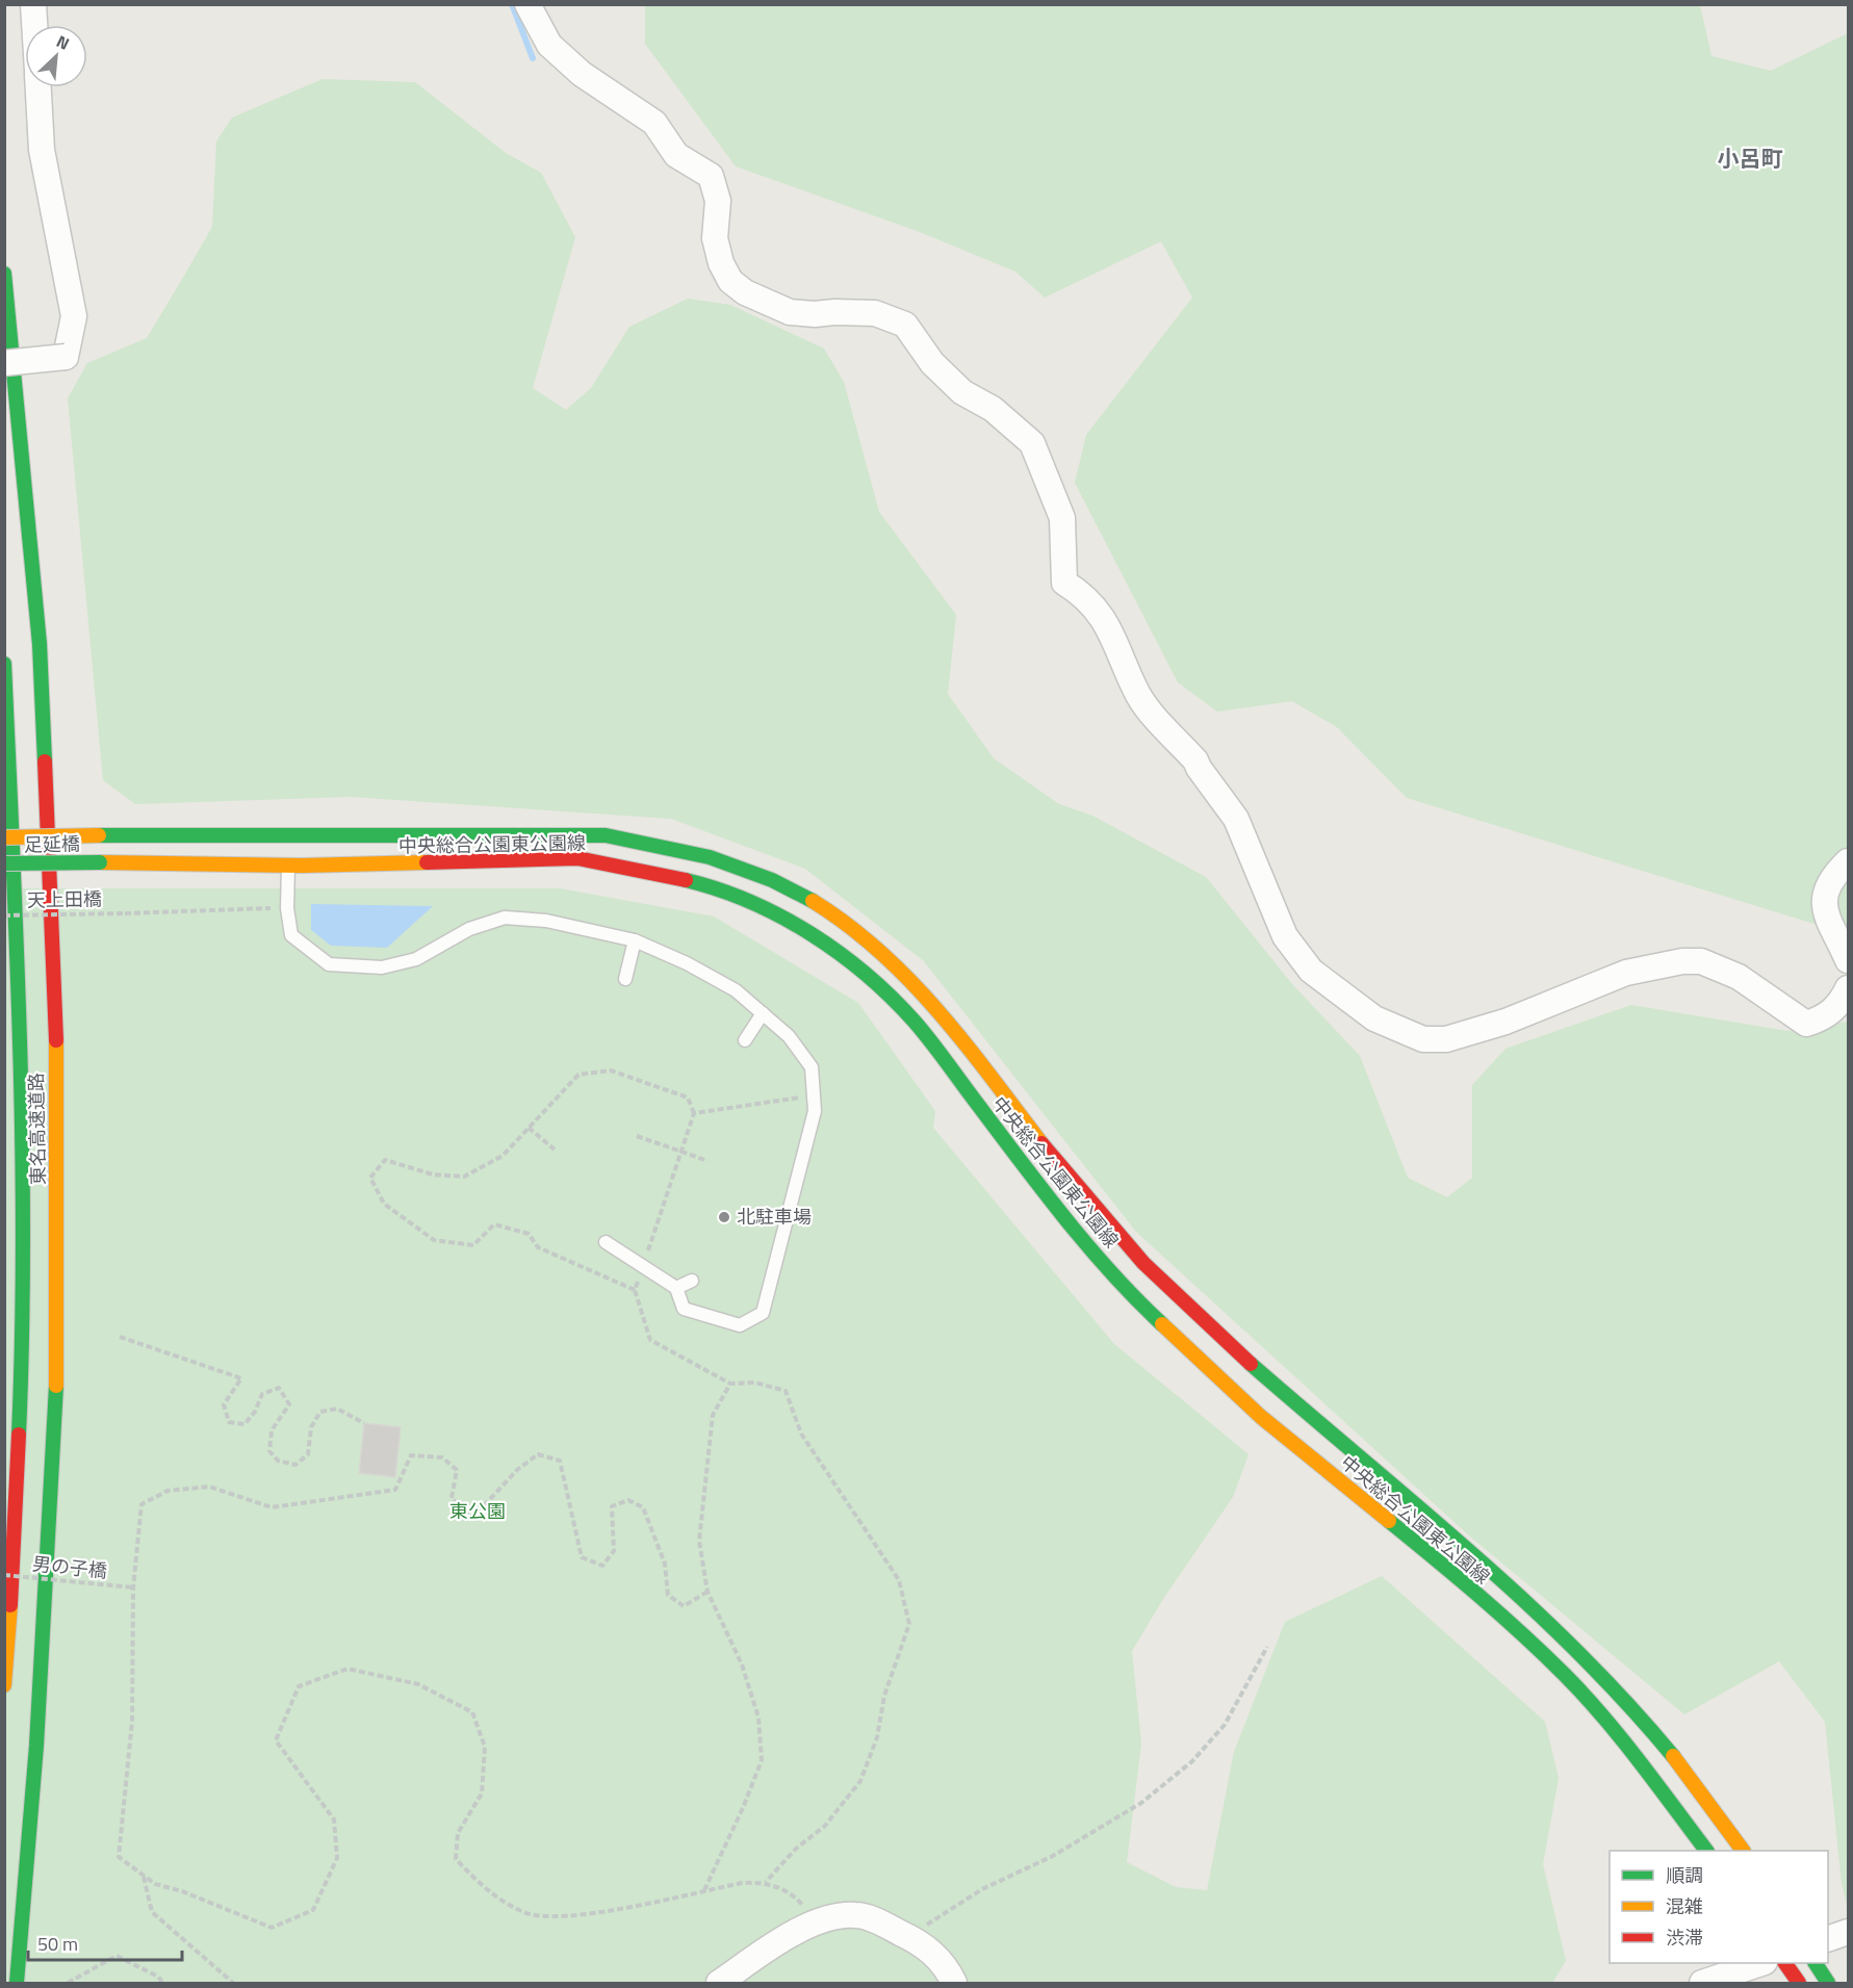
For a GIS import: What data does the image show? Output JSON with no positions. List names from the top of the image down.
{
  "streets": {
    "main road": ["足延橋", "中央総合公園東公園線", "東名高速道路"],
    "path": ["天上田橋", "男の子橋"]
  },
  "crossings": [
    ["足延橋", "中央総合公園東公園線"]
  ],
  "districts": ["小呂町"],
  "parks": ["東公園"],
  "places": ["北駐車場"],
  "legend": ["順調", "混雑", "渋滞"],
  "scale_bar": "50 m",
  "north": "top right"
}
